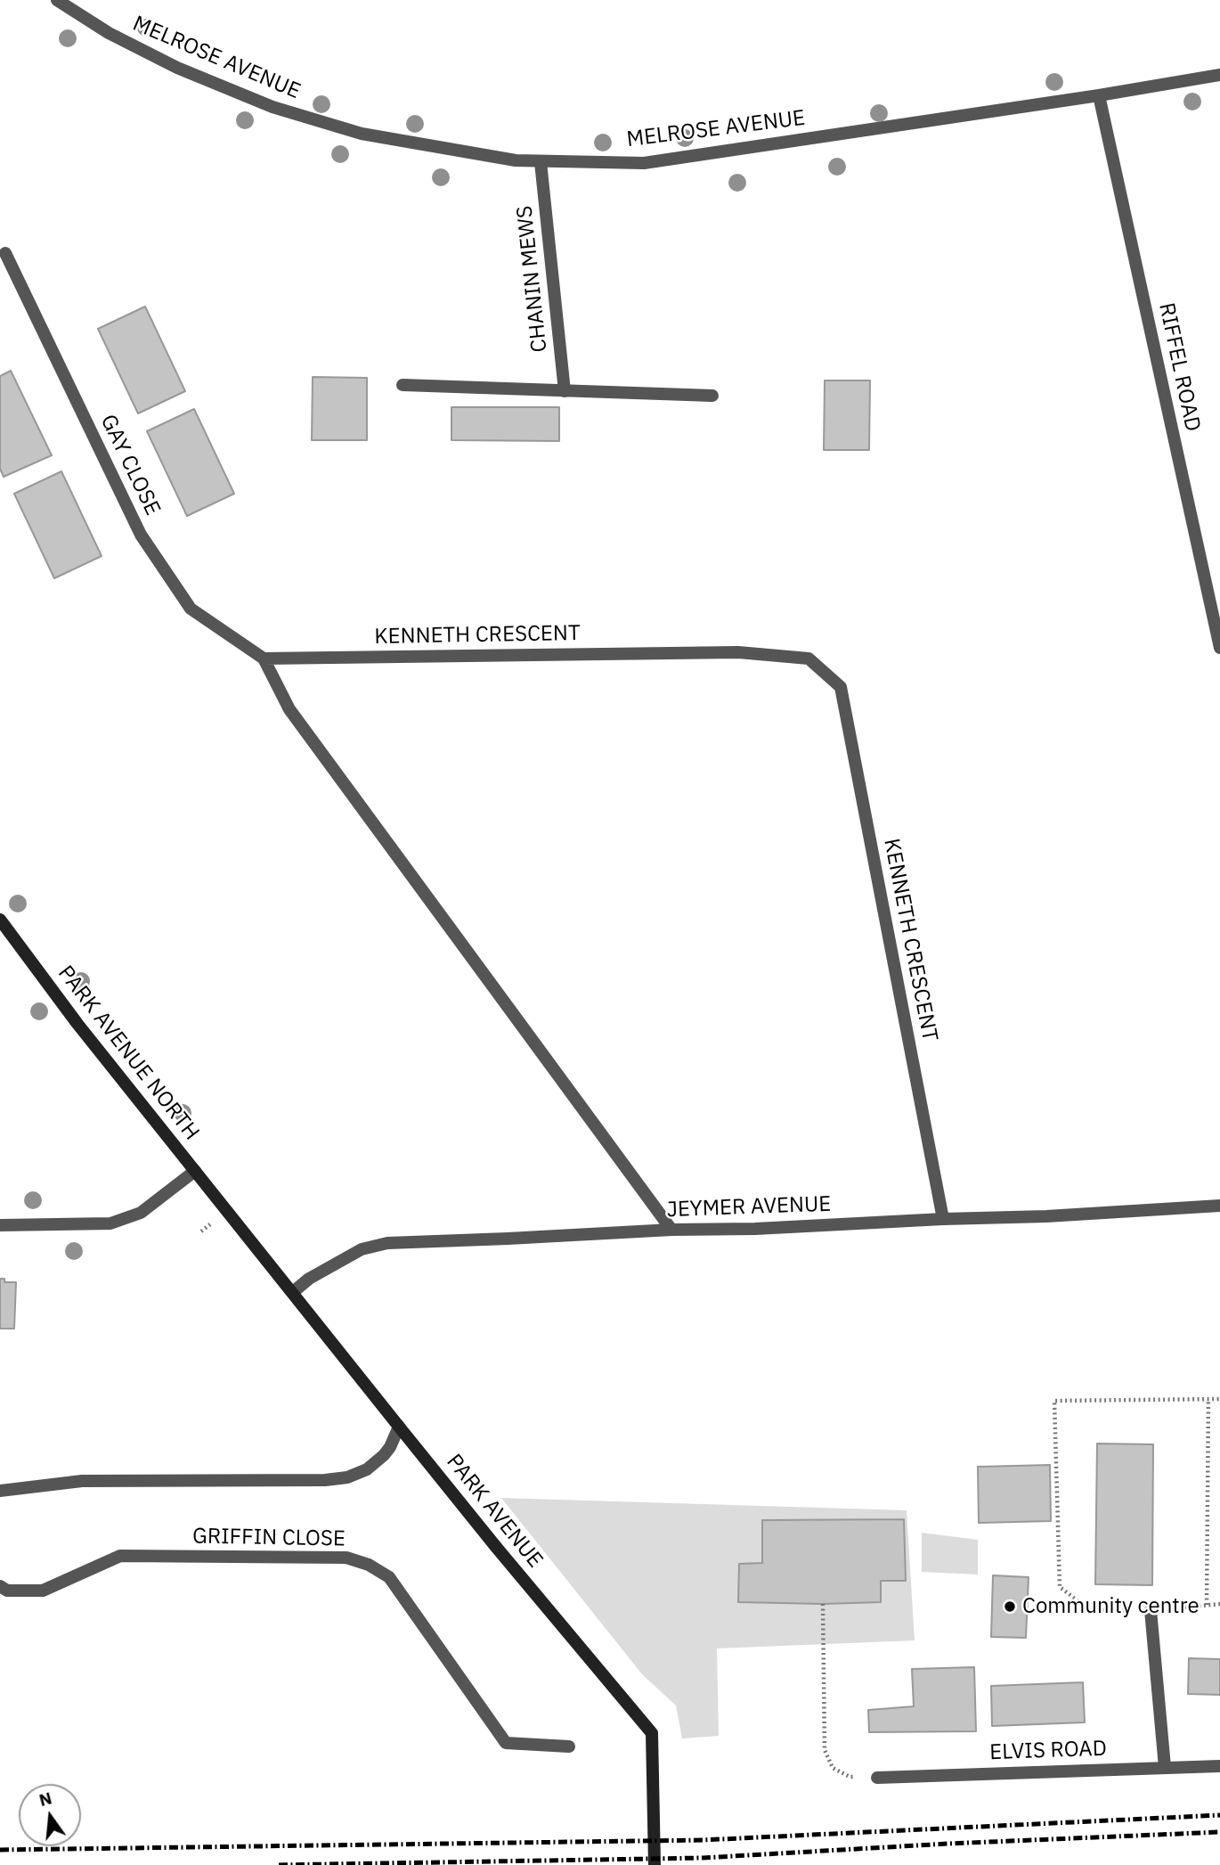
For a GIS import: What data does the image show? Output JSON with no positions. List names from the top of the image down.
{
  "streets": {
    "street": [
      "MELROSE AVENUE",
      "CHANIN MEWS",
      "RIFFEL ROAD",
      "GAY CLOSE",
      "KENNETH CRESCENT",
      "PARK AVENUE NORTH",
      "JEYMER AVENUE",
      "PARK AVENUE",
      "GRIFFIN CLOSE",
      "ELVIS ROAD"
    ]
  },
  "crossings": [
    ["MELROSE AVENUE", "CHANIN MEWS"],
    ["MELROSE AVENUE", "RIFFEL ROAD"],
    ["GAY CLOSE", "KENNETH CRESCENT"],
    ["KENNETH CRESCENT", "JEYMER AVENUE"],
    ["PARK AVENUE NORTH", "PARK AVENUE"],
    ["JEYMER AVENUE", "PARK AVENUE"]
  ],
  "places": ["Community centre"],
  "north": "top"
}
